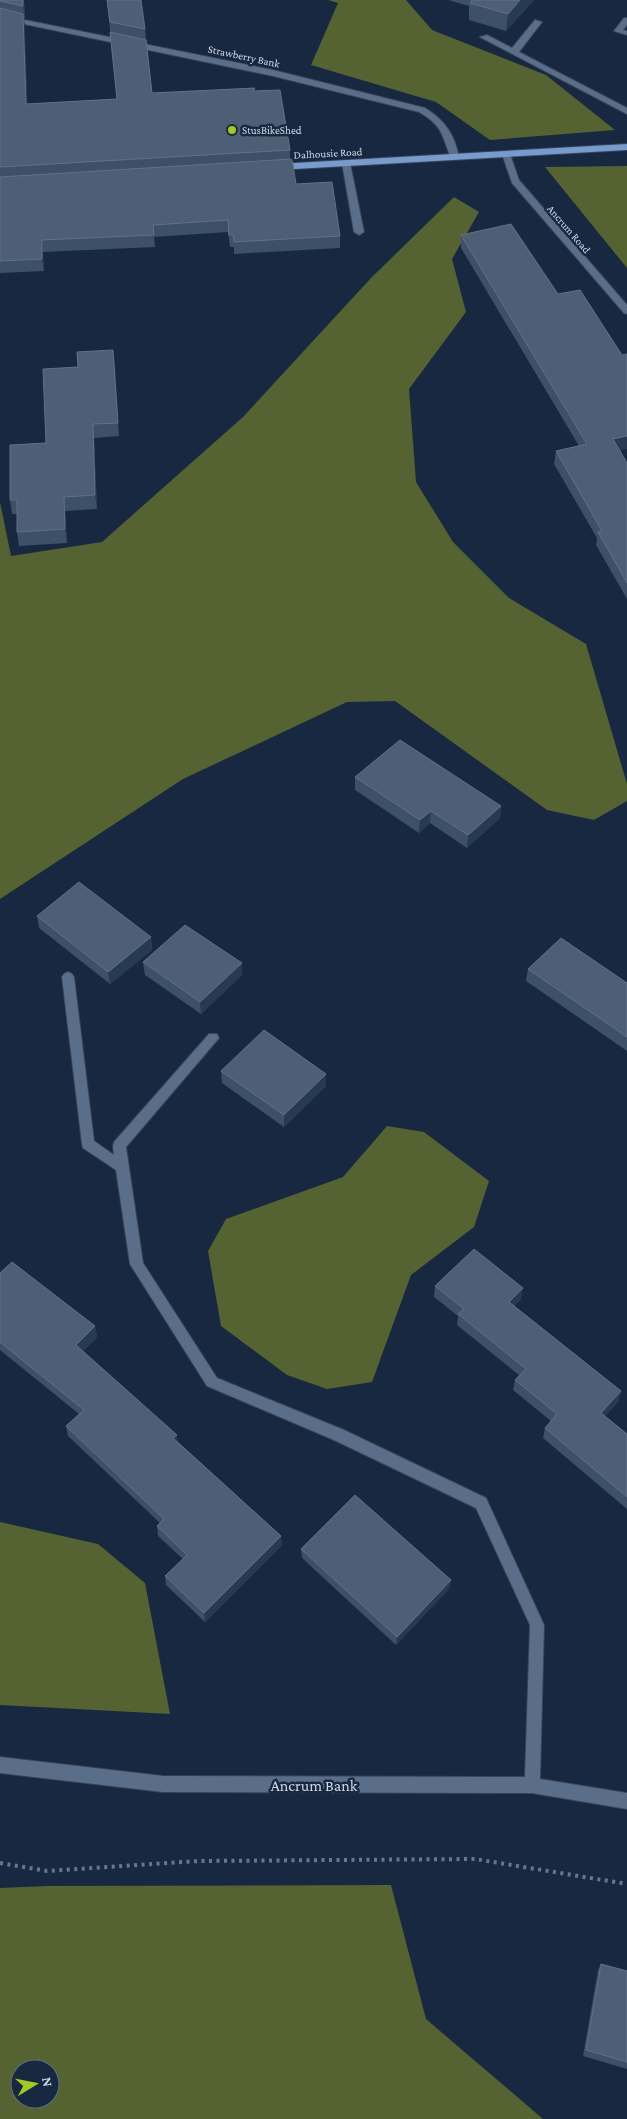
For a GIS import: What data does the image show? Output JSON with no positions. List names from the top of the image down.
{
  "streets": {
    "main road": ["Dalhousie Road"],
    "street": ["Strawberry Bank", "Ancrum Road", "Ancrum Bank"]
  },
  "crossings": [
    ["Strawberry Bank", "Dalhousie Road"],
    ["Dalhousie Road", "Ancrum Road"]
  ],
  "places": ["StusBikeShed"],
  "north": "right"
}
